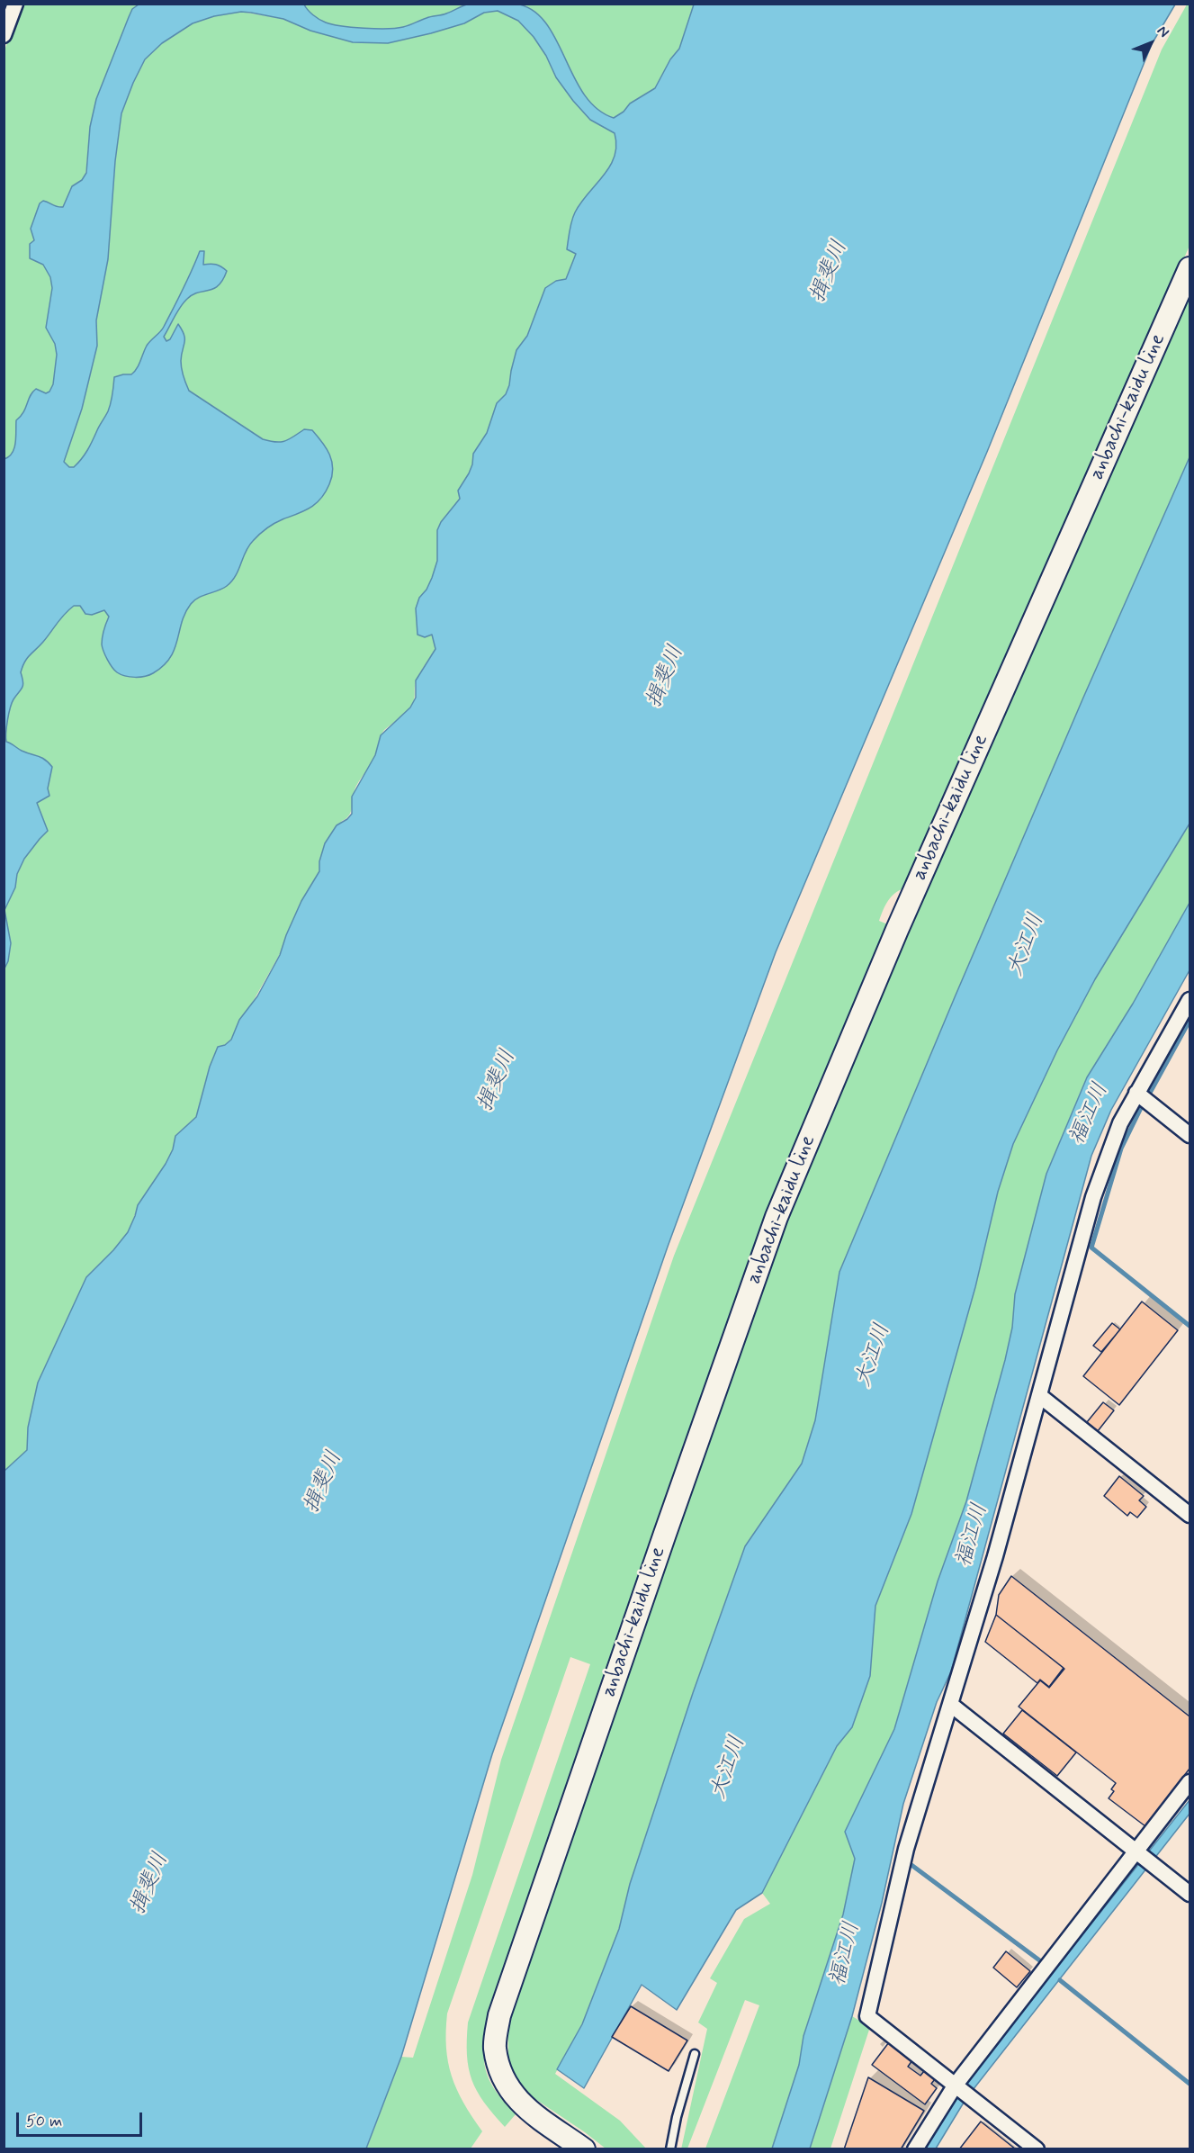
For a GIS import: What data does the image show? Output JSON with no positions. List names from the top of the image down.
{
  "streets": {
    "main road": ["anbachi-kaidu line"]
  },
  "water": ["揖斐川", "大江川", "福江川"],
  "scale_bar": "50 m",
  "north": "top right"
}
